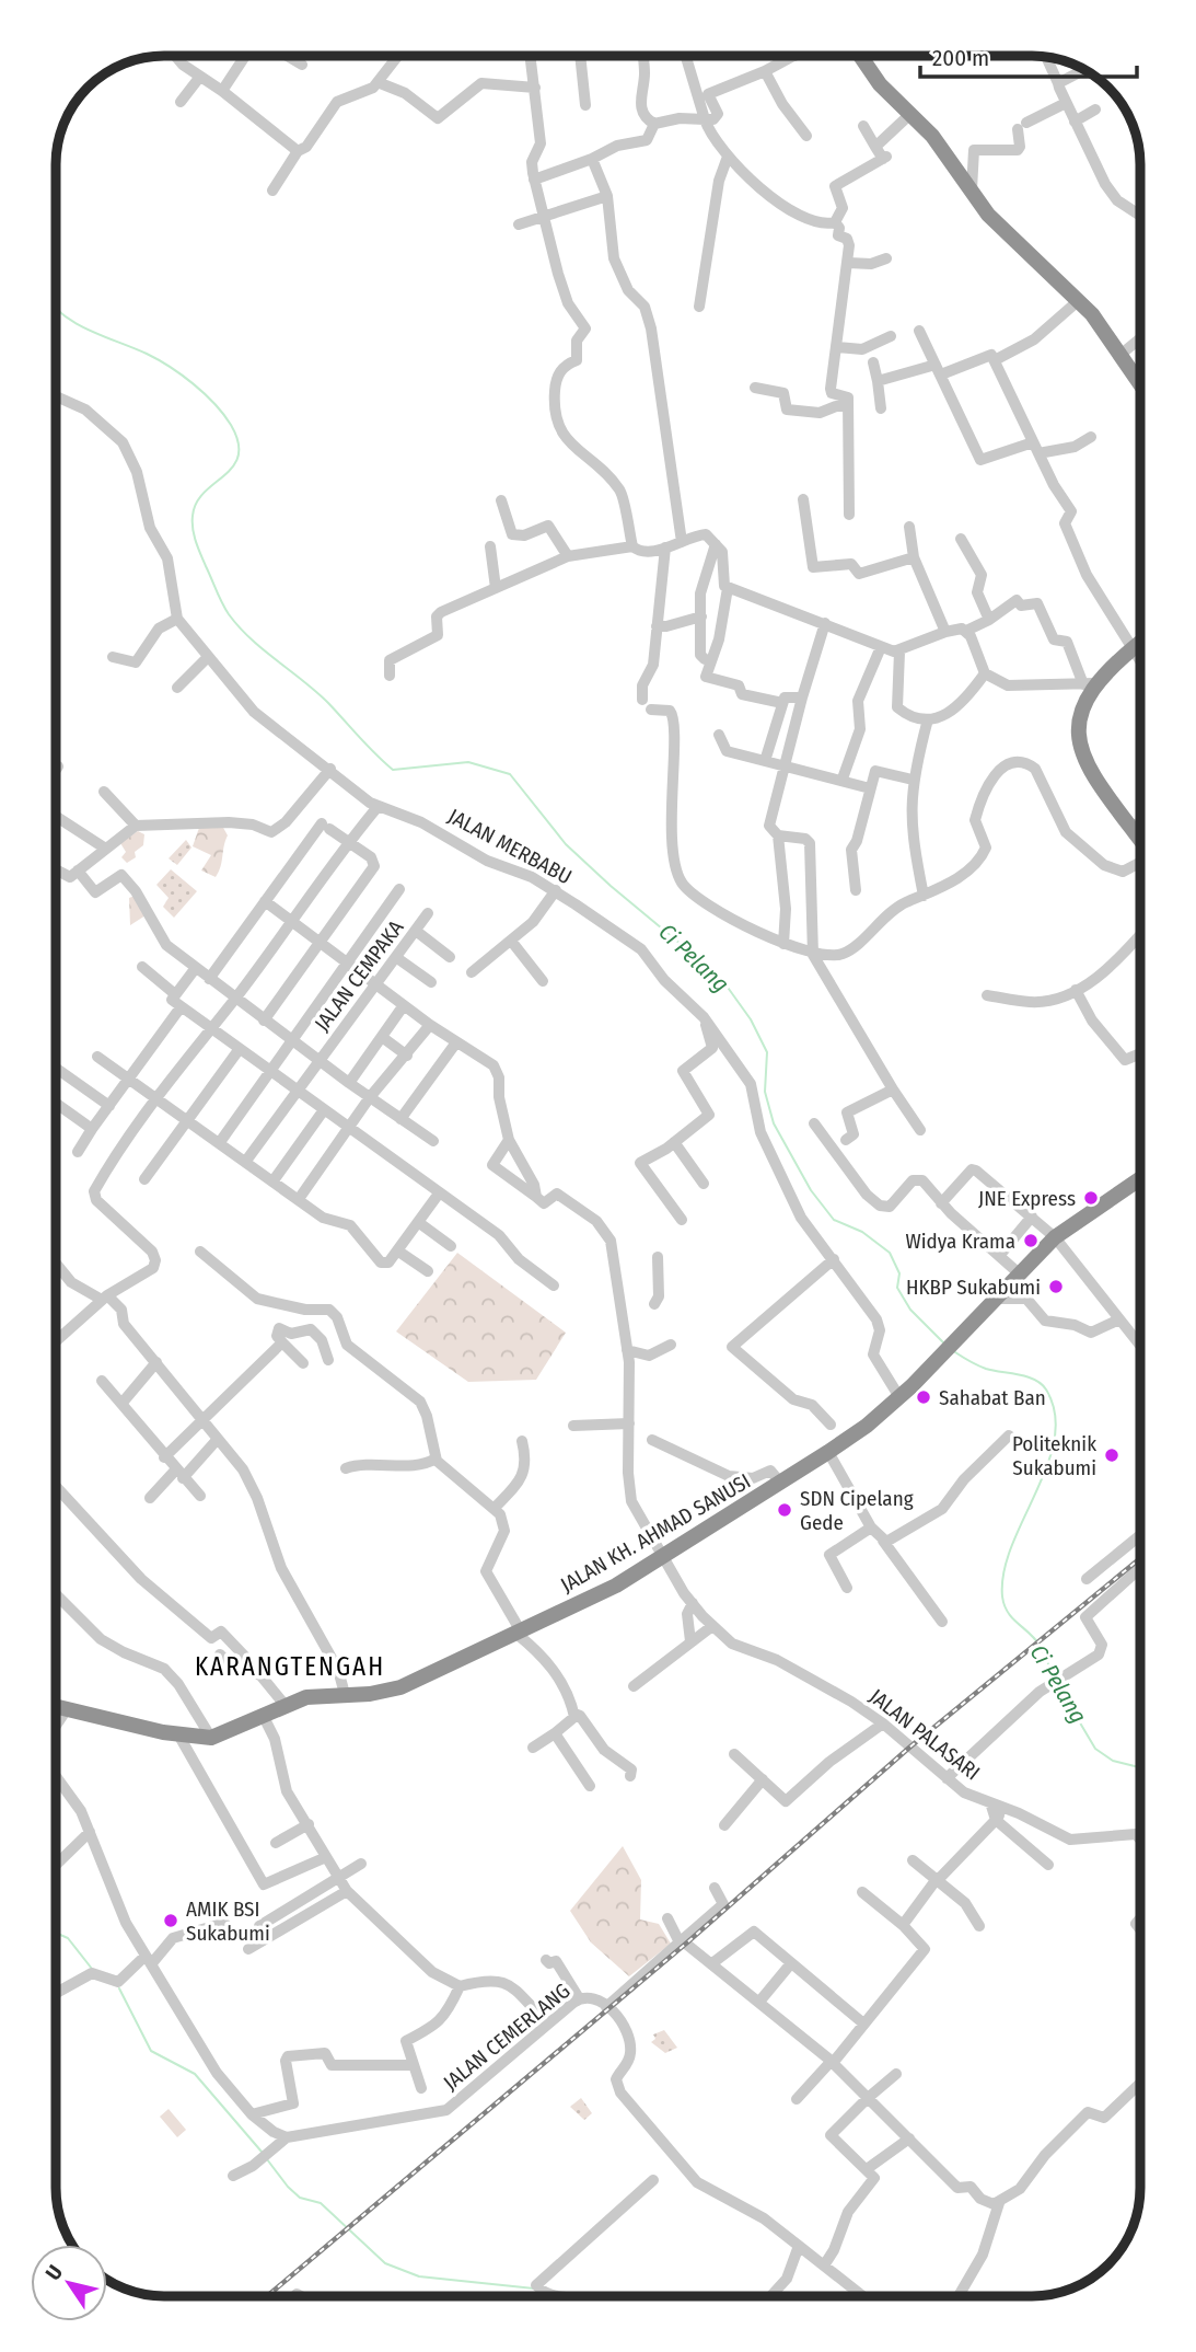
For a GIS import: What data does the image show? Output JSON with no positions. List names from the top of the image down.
{
  "streets": {
    "highway": ["JALAN KH. AHMAD SANUSI"],
    "street": [
      "JALAN MERBABU",
      "JALAN CEMPAKA",
      "JALAN PALASARI",
      "JALAN CEMERLANG"
    ]
  },
  "crossings": [
    ["JALAN MERBABU", "JALAN KH. AHMAD SANUSI"],
    ["JALAN KH. AHMAD SANUSI", "JALAN PALASARI"]
  ],
  "districts": ["KARANGTENGAH"],
  "water": ["Ci Pelang"],
  "places": [
    "JNE Express",
    "Widya Krama",
    "HKBP Sukabumi",
    "Sahabat Ban",
    "Politeknik Sukabumi",
    "SDN Cipelang Gede",
    "AMIK BSI Sukabumi"
  ],
  "scale_bar": "200 m",
  "north": "top left"
}
